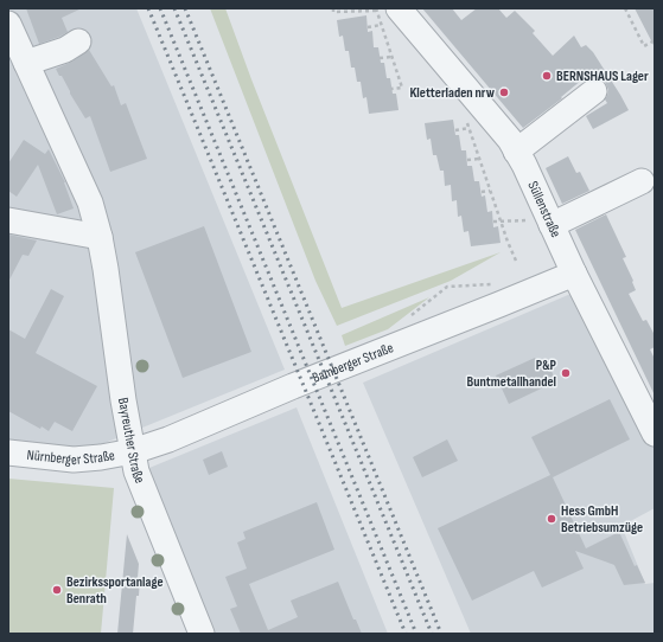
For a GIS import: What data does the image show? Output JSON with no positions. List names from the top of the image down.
{
  "streets": {
    "street": [
      "Süllenstraße",
      "Bamberger Straße",
      "Bayreuther Straße",
      "Nürnberger Straße"
    ]
  },
  "crossings": [
    ["Süllenstraße", "Bamberger Straße"],
    ["Bamberger Straße", "Bayreuther Straße"],
    ["Bamberger Straße", "Nürnberger Straße"],
    ["Bayreuther Straße", "Nürnberger Straße"]
  ],
  "places": [
    "BERNSHAUS Lager",
    "Kletterladen nrw",
    "P&P Buntmetallhandel",
    "Hess GmbH Betriebsumzüge",
    "Bezirkssportanlage Benrath"
  ]
}
